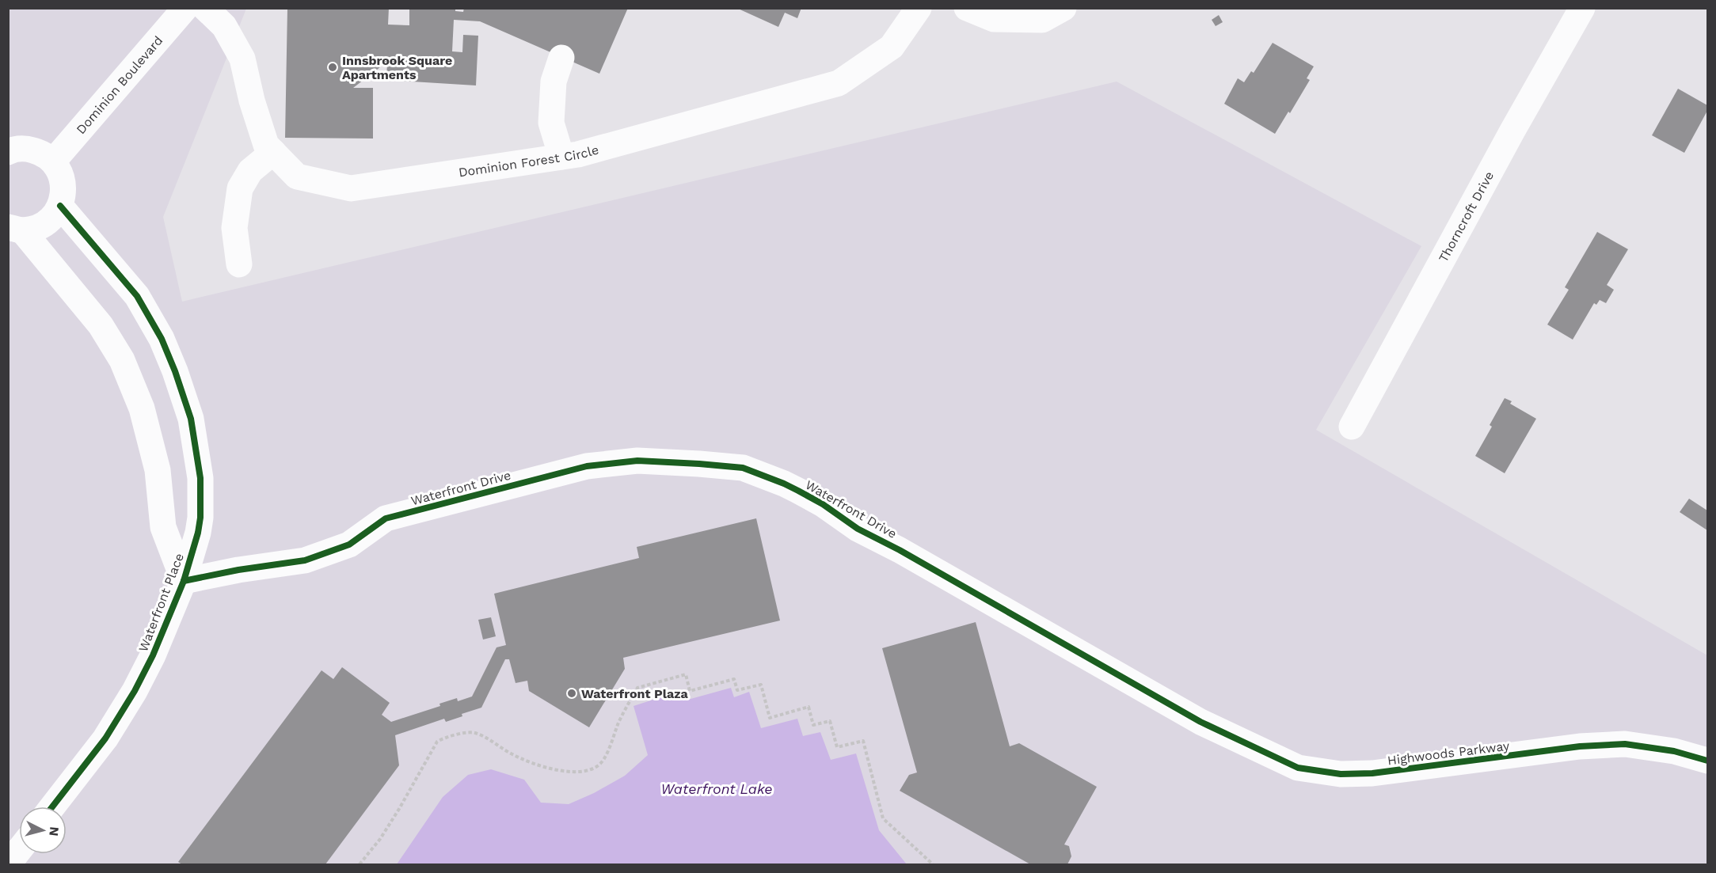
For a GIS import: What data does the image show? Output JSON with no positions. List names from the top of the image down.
{
  "streets": {
    "street": [
      "Dominion Boulevard",
      "Dominion Forest Circle",
      "Thorncroft Drive",
      "Waterfront Drive",
      "Waterfront Place",
      "Highwoods Parkway"
    ]
  },
  "crossings": [
    ["Waterfront Drive", "Waterfront Place"],
    ["Waterfront Drive", "Highwoods Parkway"]
  ],
  "water": ["Waterfront Lake"],
  "places": ["Innsbrook Square Apartments", "Waterfront Plaza"],
  "north": "right"
}
